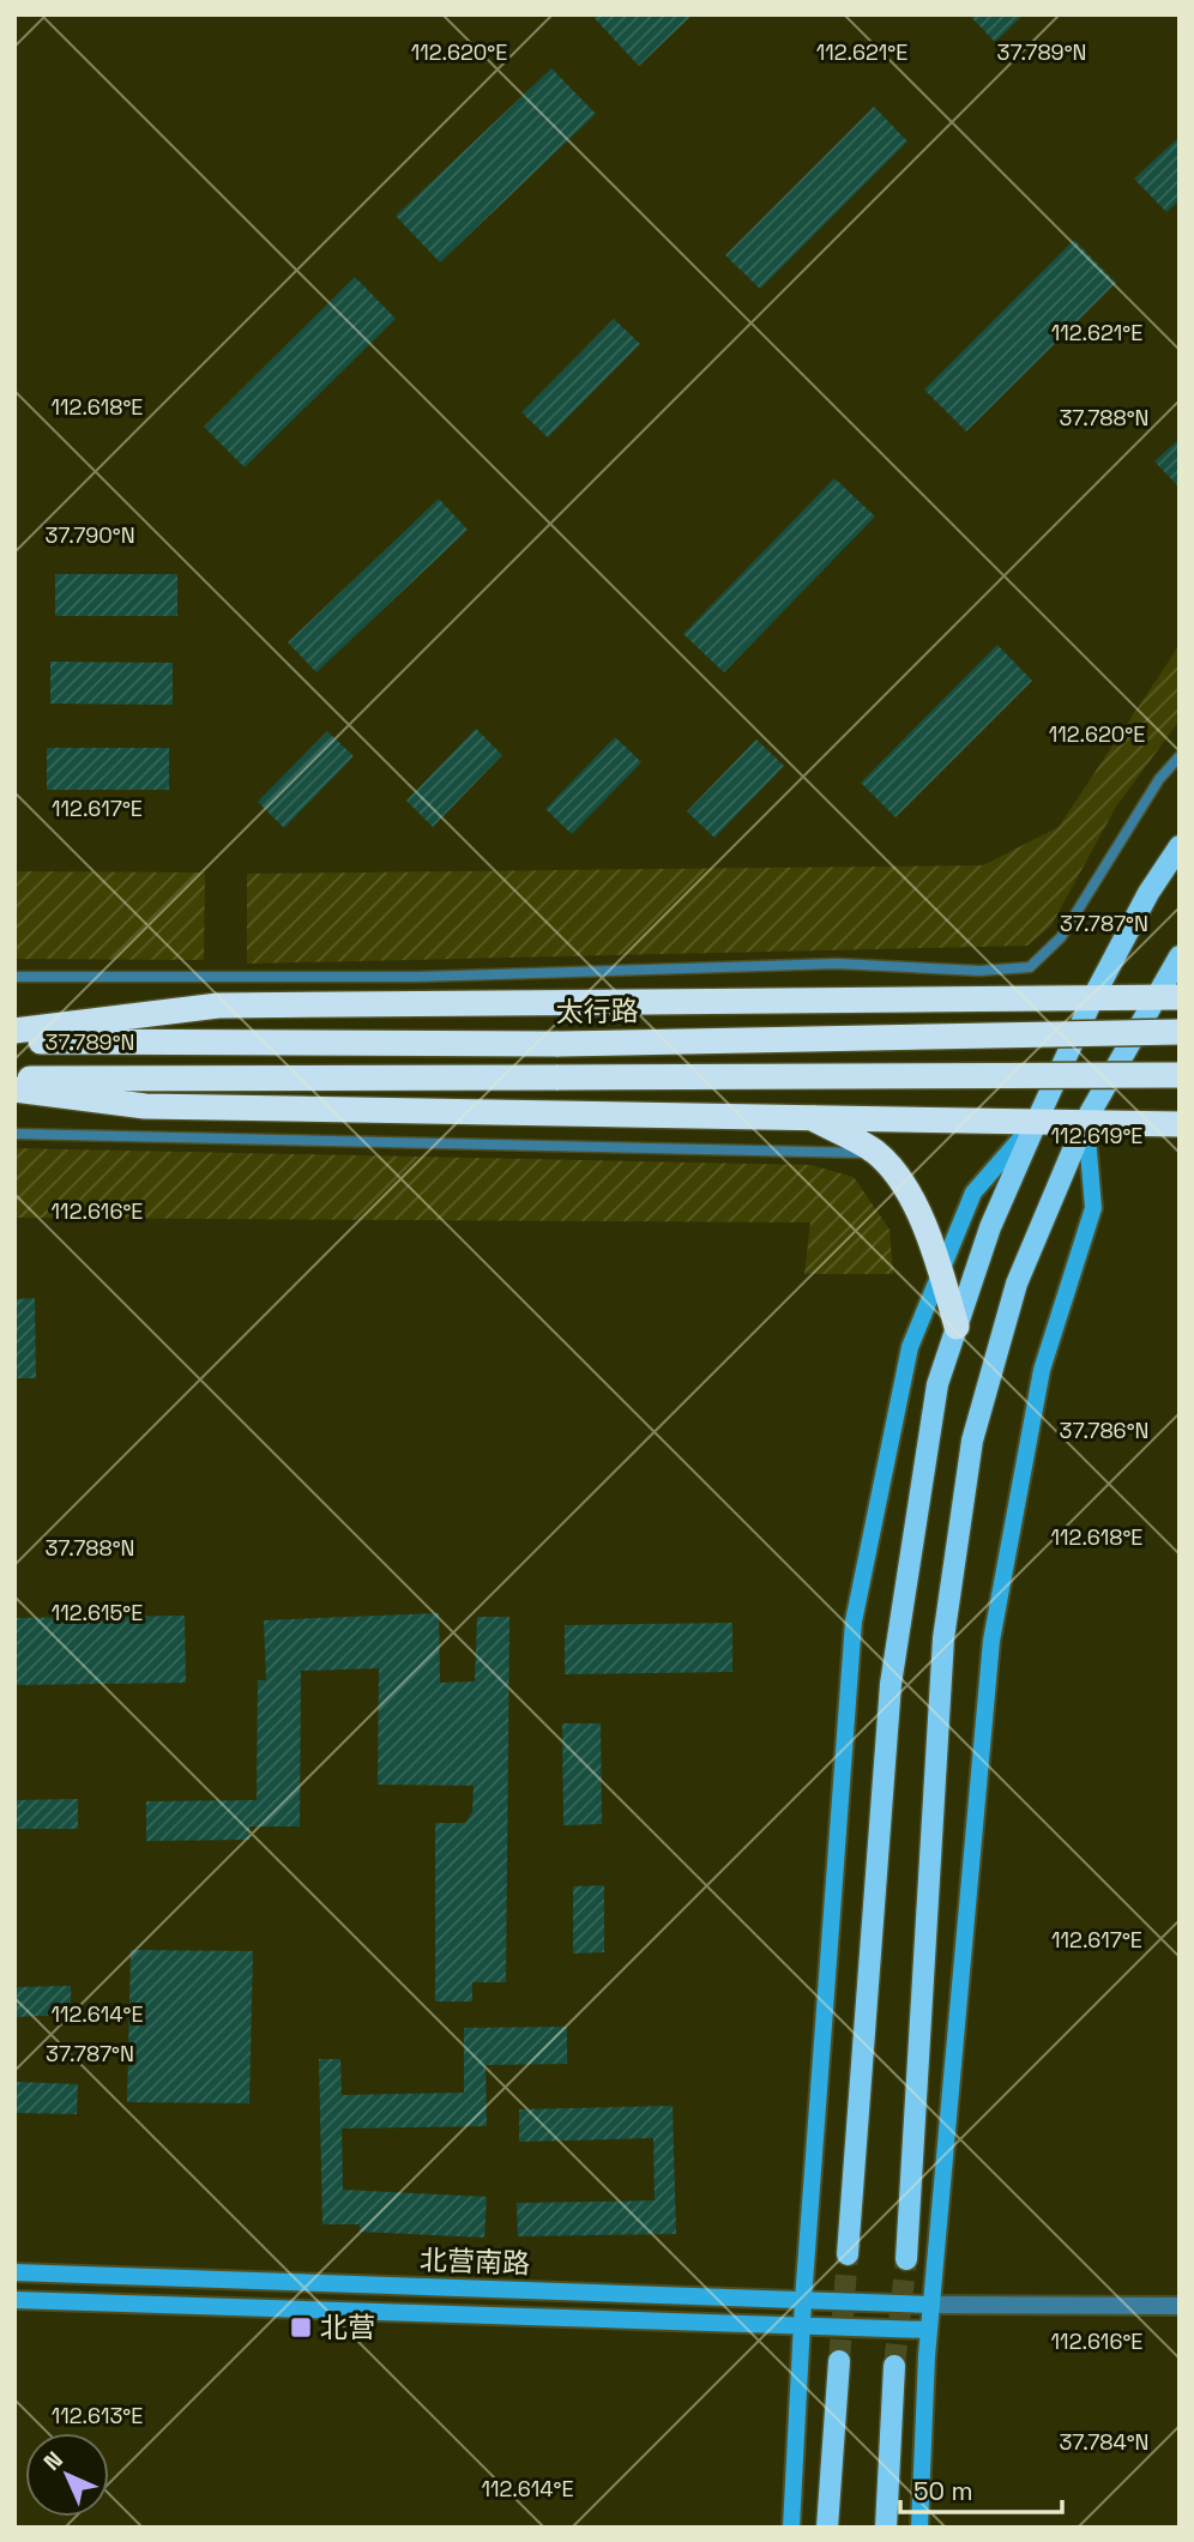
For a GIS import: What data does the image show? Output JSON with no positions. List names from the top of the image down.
{
  "streets": {
    "highway": ["太行路"],
    "main road": ["北营南路"]
  },
  "places": {
    "transit": ["北营"]
  },
  "scale_bar": "50 m",
  "north": "top left",
  "coordinates": [
    "112.620°E",
    "112.621°E",
    "37.789°N",
    "112.618°E",
    "37.788°N",
    "37.790°N",
    "112.617°E",
    "37.787°N",
    "112.619°E",
    "112.616°E",
    "37.786°N",
    "112.615°E",
    "112.614°E",
    "112.613°E",
    "37.784°N"
  ]
}
